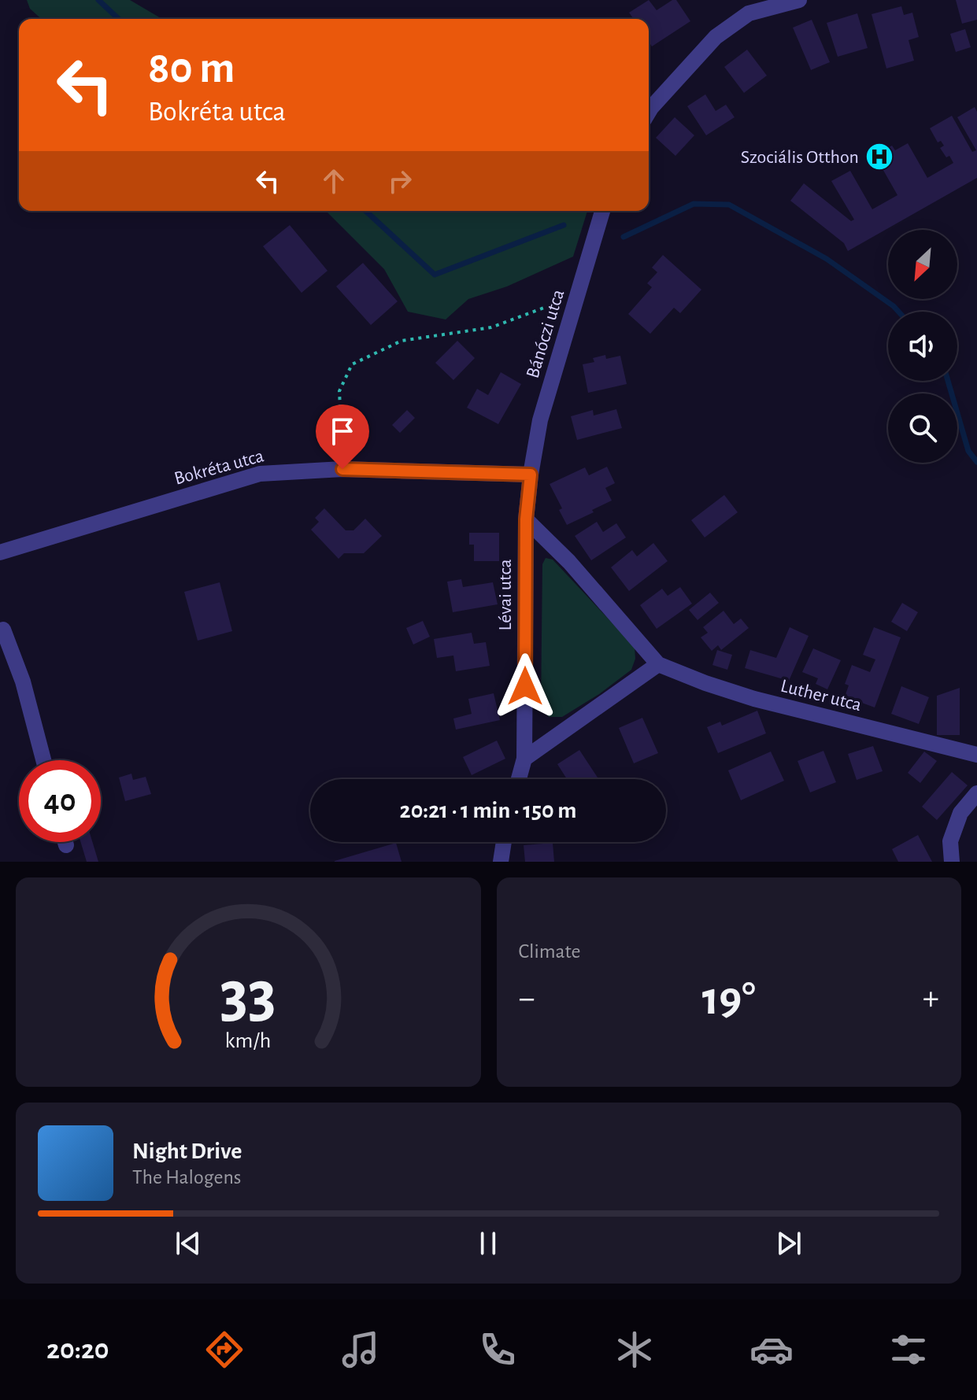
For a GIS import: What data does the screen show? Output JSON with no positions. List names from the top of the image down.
{
  "streets": {
    "street": [
      "Bánóczi utca",
      "Bokréta utca",
      "Lévai utca",
      "Luther utca"
    ]
  },
  "crossings": [
    ["Bánóczi utca", "Bokréta utca"],
    ["Bánóczi utca", "Lévai utca"],
    ["Bokréta utca", "Lévai utca"],
    ["Lévai utca", "Luther utca"]
  ],
  "places": {
    "hospital": ["Szociális Otthon"]
  },
  "north": "bottom left",
  "page": {
    "turn": ["80 m", "Bokréta utca"],
    "limit": "40",
    "trip": "20:21 · 1 min · 150 m",
    "tile": "Climate",
    "heat": ["−", "19°", "+"],
    "song": ["Night Drive", "The Halogens"],
    "tabs": "20:20",
    "gauge": ["33", "km/h"]
  }
}
